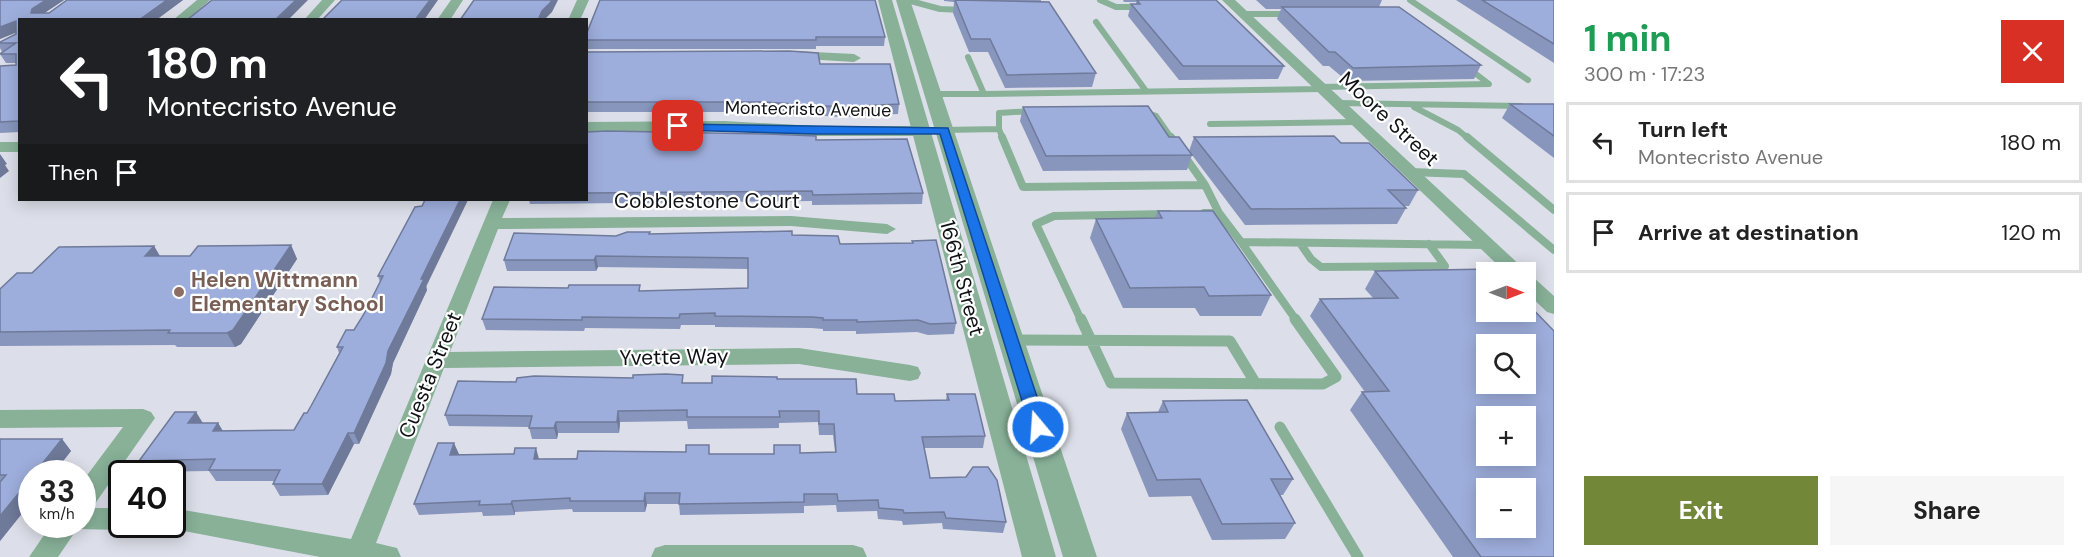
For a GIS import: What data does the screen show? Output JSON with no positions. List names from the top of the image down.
{
  "streets": {
    "street": [
      "Montecristo Avenue",
      "Moore Street",
      "Cobblestone Court",
      "166th Street",
      "Yvette Way",
      "Cuesta Street"
    ]
  },
  "crossings": [
    ["Montecristo Avenue", "166th Street"],
    ["Cobblestone Court", "Cuesta Street"],
    ["Yvette Way", "Cuesta Street"]
  ],
  "places": ["Helen Wittmann Elementary School"],
  "north": "right",
  "page": {
    "heading": ["1 min", "300 m · 17:23"],
    "turn": ["180 m", "Montecristo Avenue"],
    "list": [
      {
        "name": "Turn left",
        "note": "Montecristo Avenue",
        "value": "180 m"
      },
      {
        "name": "Arrive at destination",
        "value": "120 m"
      }
    ],
    "then": "Then",
    "map_buttons": ["+", "−"],
    "speed": "33 km/h",
    "limit": "40",
    "buttons": ["Exit", "Share"]
  }
}
